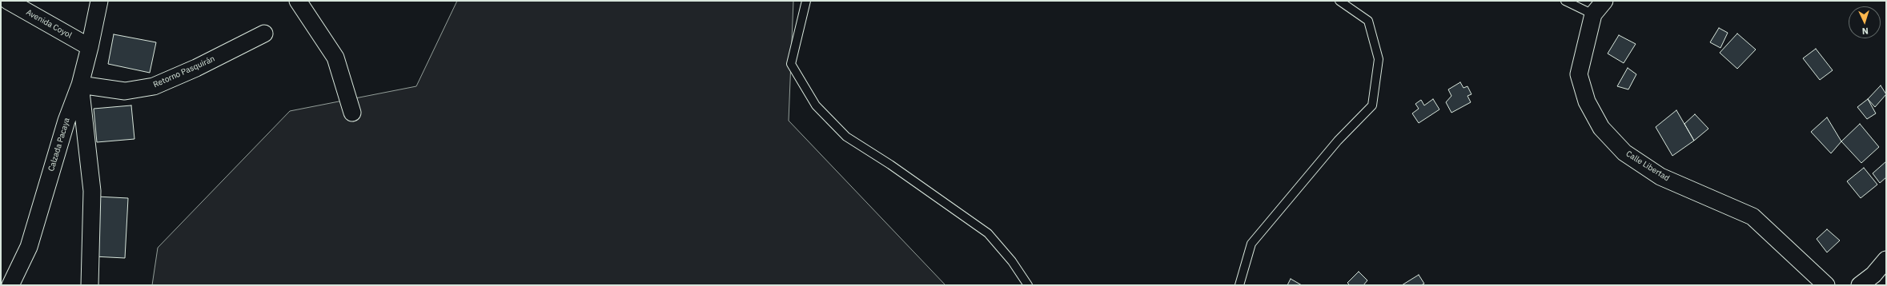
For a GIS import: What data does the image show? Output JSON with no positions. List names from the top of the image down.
{
  "streets": {
    "street": [
      "Avenida Coyol",
      "Retorno Pasquirán",
      "Calzada Pacaya",
      "Calle Libertad"
    ]
  },
  "crossings": [
    ["Avenida Coyol", "Calzada Pacaya"],
    ["Retorno Pasquirán", "Calzada Pacaya"]
  ],
  "north": "bottom"
}
